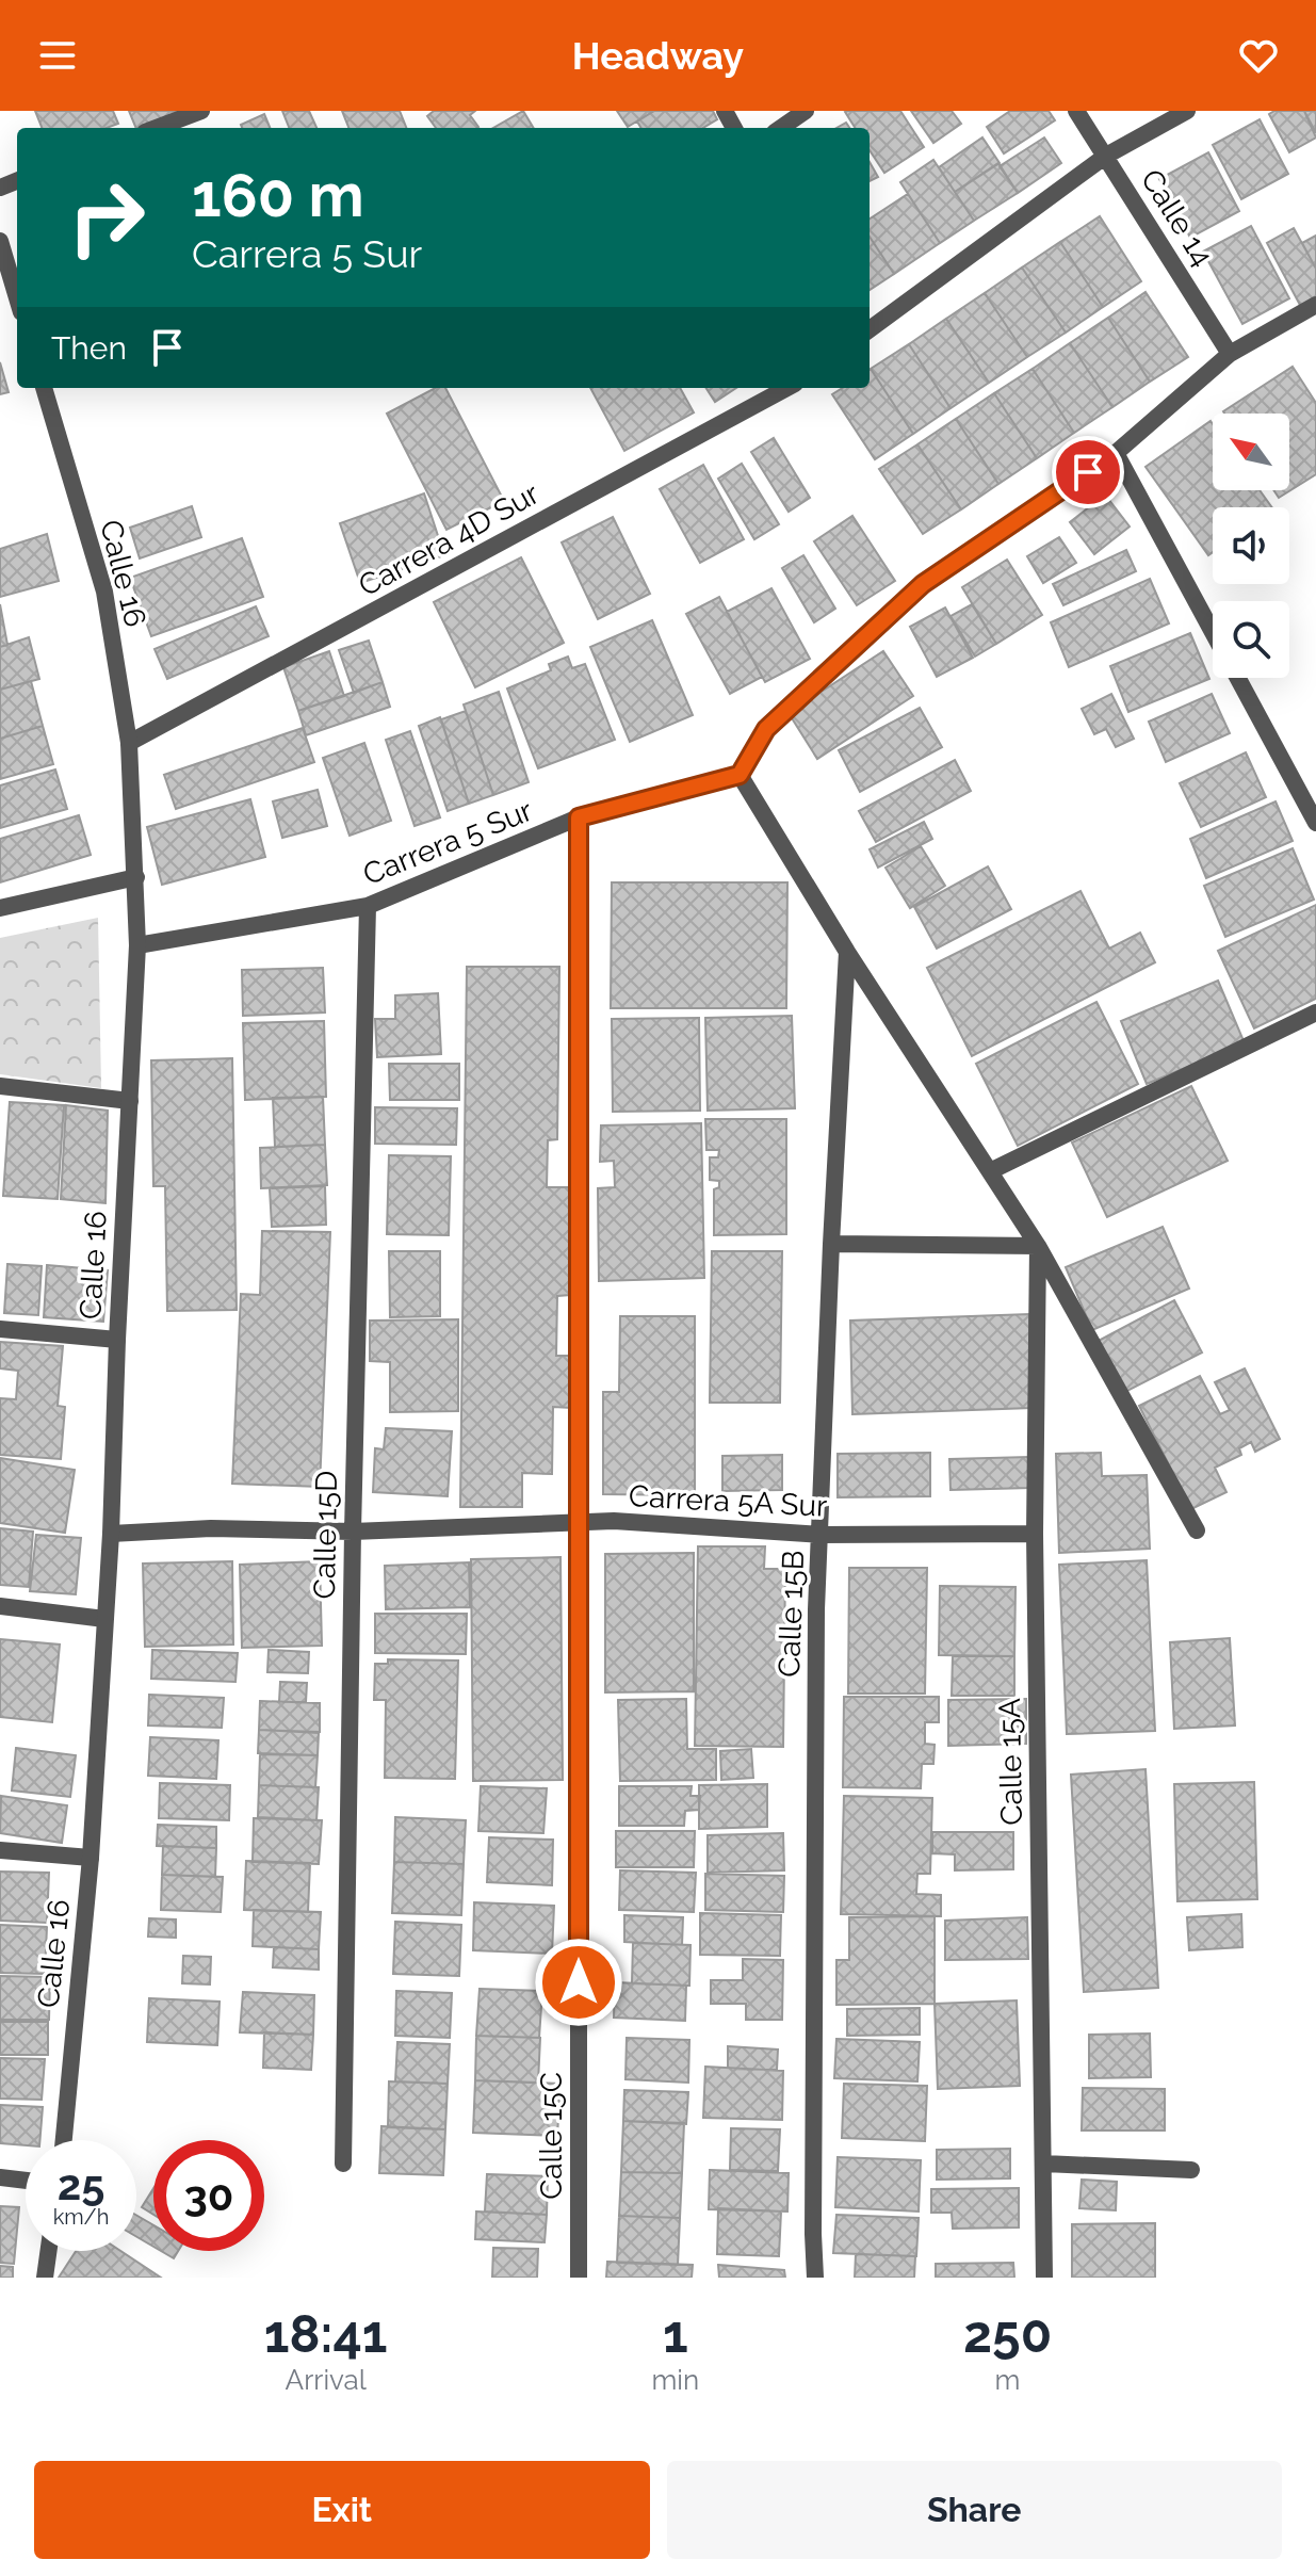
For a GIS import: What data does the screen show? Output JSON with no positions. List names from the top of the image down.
{
  "streets": {
    "street": [
      "Calle 14",
      "Carrera 4D Sur",
      "Calle 16",
      "Carrera 5 Sur",
      "Carrera 5A Sur",
      "Calle 15D",
      "Calle 15B",
      "Calle 15A",
      "Calle 15C"
    ]
  },
  "crossings": [
    ["Carrera 4D Sur", "Calle 16"],
    ["Calle 16", "Carrera 5 Sur"],
    ["Calle 16", "Carrera 5A Sur"],
    ["Carrera 5 Sur", "Calle 15D"],
    ["Carrera 5 Sur", "Calle 15C"],
    ["Carrera 5A Sur", "Calle 15D"],
    ["Carrera 5A Sur", "Calle 15B"],
    ["Carrera 5A Sur", "Calle 15A"],
    ["Carrera 5A Sur", "Calle 15C"]
  ],
  "north": "top left",
  "page": {
    "header": "Headway",
    "turn": ["160 m", "Carrera 5 Sur"],
    "then": "Then",
    "speed": "25 km/h",
    "limit": "30",
    "eta": [
      "18:41",
      "Arrival",
      "1",
      "min",
      "250",
      "m"
    ],
    "buttons": ["Exit", "Share"]
  }
}
